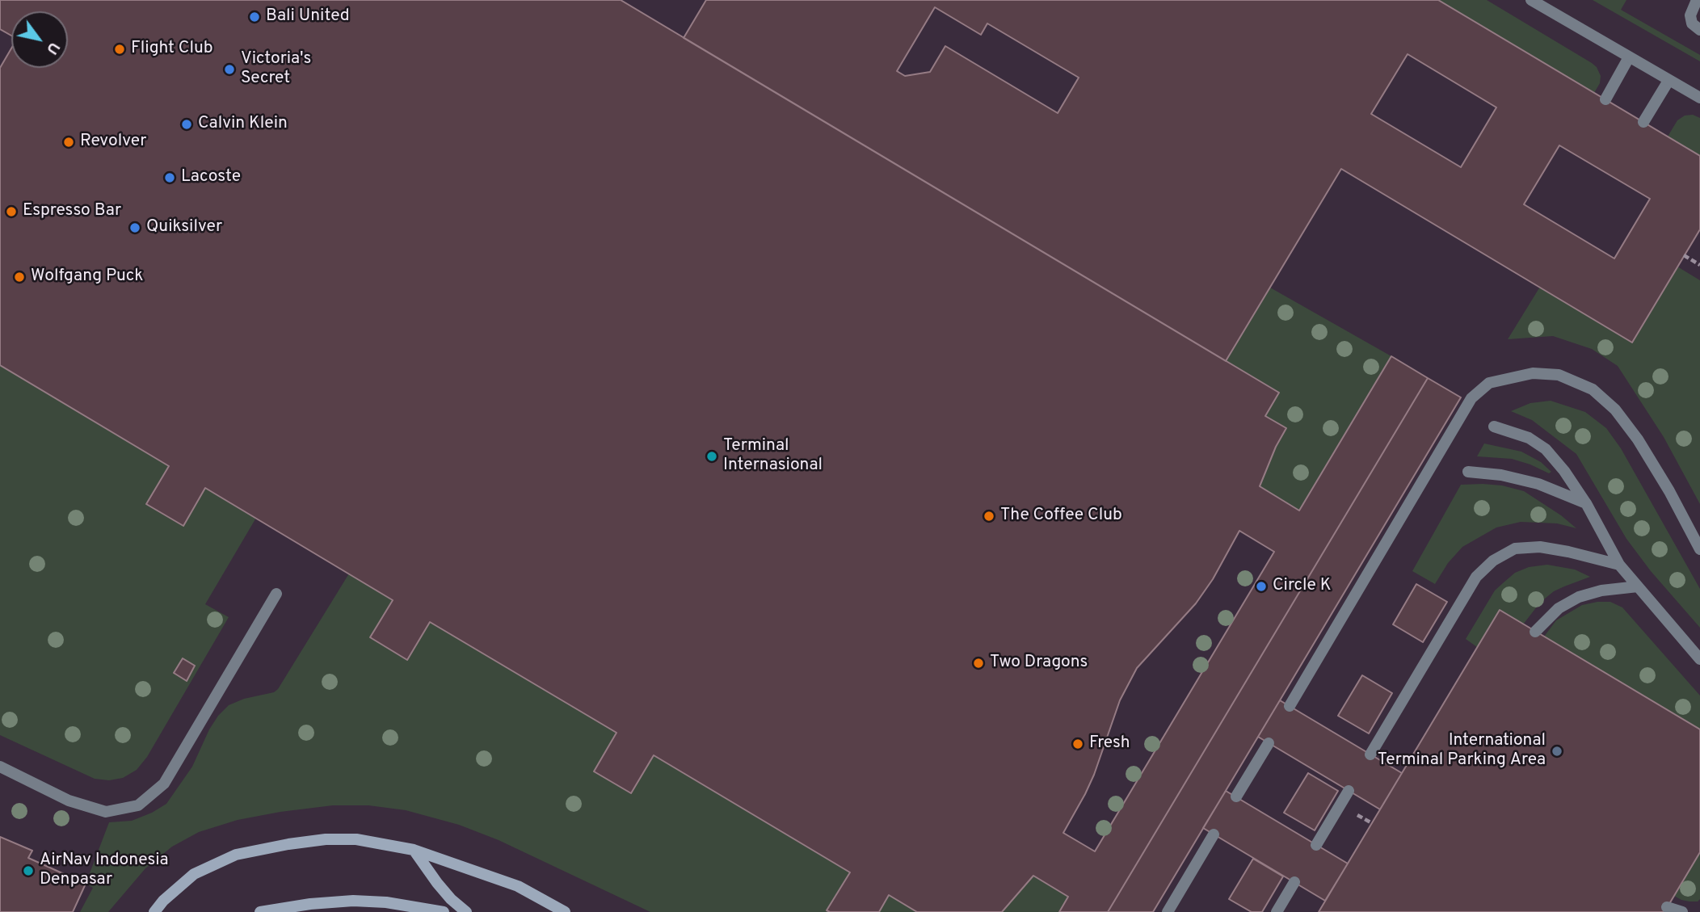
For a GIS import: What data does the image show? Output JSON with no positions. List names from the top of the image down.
{
  "places": [
    "Bali United",
    "Flight Club",
    "Victoria's Secret",
    "Calvin Klein",
    "Revolver",
    "Lacoste",
    "Espresso Bar",
    "Quiksilver",
    "Wolfgang Puck",
    "Terminal Internasional",
    "The Coffee Club",
    "Circle K",
    "Two Dragons",
    "Fresh",
    "International Terminal Parking Area",
    "AirNav Indonesia Denpasar"
  ],
  "north": "bottom right"
}
